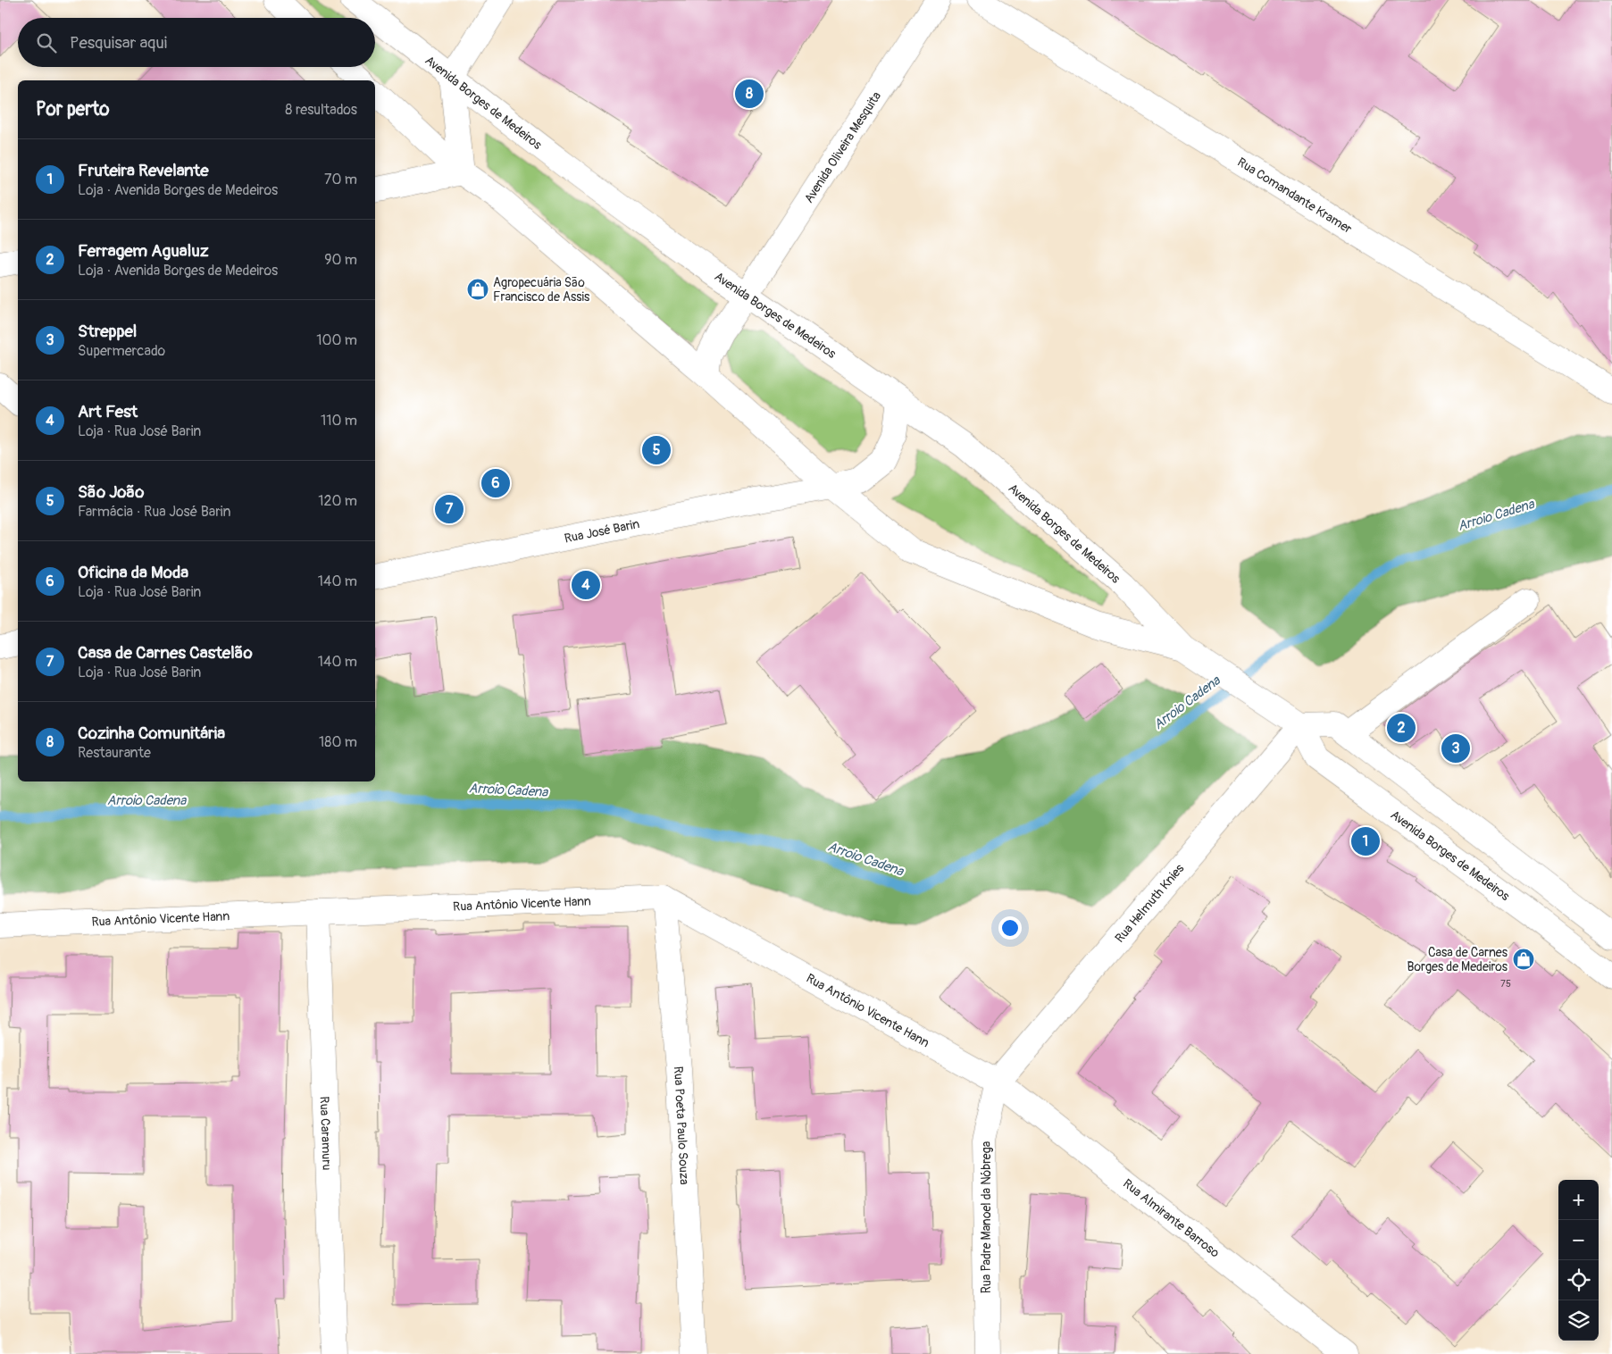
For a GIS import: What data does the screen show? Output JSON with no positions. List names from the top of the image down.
{
  "streets": {
    "street": [
      "Avenida Borges de Medeiros",
      "Avenida Oliveira Mesquita",
      "Rua Comandante Kramer",
      "Rua José Barin",
      "Rua Antônio Vicente Hann",
      "Rua Helmuth Knies",
      "Rua Poeta Paulo Souza",
      "Rua Caramuru",
      "Rua Padre Manoel da Nóbrega",
      "Rua Almirante Barroso"
    ]
  },
  "crossings": [
    ["Avenida Borges de Medeiros", "Avenida Oliveira Mesquita"],
    ["Avenida Borges de Medeiros", "Rua José Barin"],
    ["Avenida Borges de Medeiros", "Rua Helmuth Knies"],
    ["Rua Antônio Vicente Hann", "Rua Helmuth Knies"],
    ["Rua Antônio Vicente Hann", "Rua Poeta Paulo Souza"],
    ["Rua Antônio Vicente Hann", "Rua Caramuru"],
    ["Rua Antônio Vicente Hann", "Rua Padre Manoel da Nóbrega"],
    ["Rua Antônio Vicente Hann", "Rua Almirante Barroso"],
    ["Rua Helmuth Knies", "Rua Padre Manoel da Nóbrega"],
    ["Rua Helmuth Knies", "Rua Almirante Barroso"],
    ["Rua Padre Manoel da Nóbrega", "Rua Almirante Barroso"]
  ],
  "water": ["Arroio Cadena"],
  "places": {
    "shop": ["Agropecuária São Francisco de Assis", "Casa de Carnes Borges de Medeiros"]
  },
  "house_numbers": ["75"],
  "page": {
    "search": "Pesquisar aqui",
    "pins": [
      "8",
      "5",
      "6",
      "7",
      "4",
      "2",
      "3",
      "1"
    ],
    "heading": ["Por perto", "8 resultados"],
    "list": [
      {
        "mark": "1",
        "name": "Fruteira Revelante",
        "note": "Loja · Avenida Borges de Medeiros",
        "value": "70 m"
      },
      {
        "mark": "2",
        "name": "Ferragem Agualuz",
        "note": "Loja · Avenida Borges de Medeiros",
        "value": "90 m"
      },
      {
        "mark": "3",
        "name": "Streppel",
        "note": "Supermercado",
        "value": "100 m"
      },
      {
        "mark": "4",
        "name": "Art Fest",
        "note": "Loja · Rua José Barin",
        "value": "110 m"
      },
      {
        "mark": "5",
        "name": "São João",
        "note": "Farmácia · Rua José Barin",
        "value": "120 m"
      },
      {
        "mark": "6",
        "name": "Oficina da Moda",
        "note": "Loja · Rua José Barin",
        "value": "140 m"
      },
      {
        "mark": "7",
        "name": "Casa de Carnes Castelão",
        "note": "Loja · Rua José Barin",
        "value": "140 m"
      },
      {
        "mark": "8",
        "name": "Cozinha Comunitária",
        "note": "Restaurante",
        "value": "180 m"
      }
    ],
    "map_buttons": ["+", "−"]
  }
}
